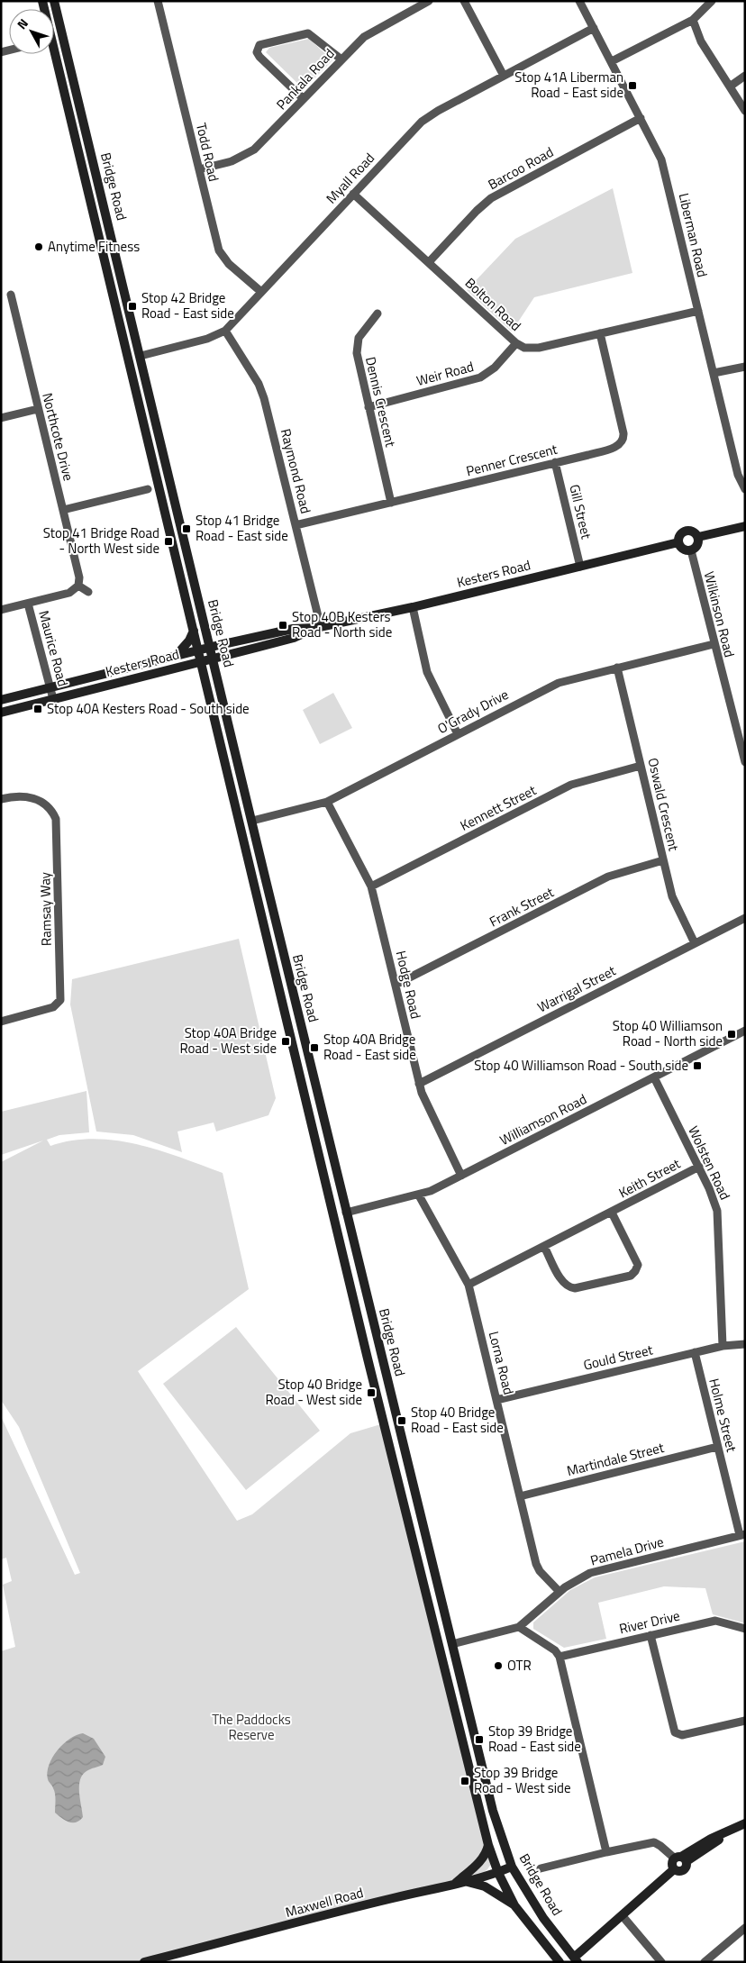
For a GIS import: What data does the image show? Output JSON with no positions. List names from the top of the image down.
{
  "streets": {
    "main road": ["Bridge Road", "Kesters Road", "Maxwell Road"],
    "street": [
      "Pankala Road",
      "Todd Road",
      "Barcoo Road",
      "Myall Road",
      "Liberman Road",
      "Bolton Road",
      "Weir Road",
      "Dennis Crescent",
      "Northcote Drive",
      "Penner Crescent",
      "Raymond Road",
      "Gill Street",
      "Wilkinson Road",
      "Maurice Road",
      "O'Grady Drive",
      "Oswald Crescent",
      "Kennett Street",
      "Frank Street",
      "Ramsay Way",
      "Hodge Road",
      "Warrigal Street",
      "Williamson Road",
      "Wolsten Road",
      "Keith Street",
      "Gould Street",
      "Lorna Road",
      "Holme Street",
      "Martindale Street",
      "Pamela Drive",
      "River Drive"
    ]
  },
  "crossings": [
    ["Pankala Road", "Todd Road"],
    ["Todd Road", "Myall Road"],
    ["Barcoo Road", "Liberman Road"],
    ["Barcoo Road", "Bolton Road"],
    ["Myall Road", "Bridge Road"],
    ["Myall Road", "Liberman Road"],
    ["Myall Road", "Bolton Road"],
    ["Myall Road", "Raymond Road"],
    ["Bridge Road", "Kesters Road"],
    ["Bridge Road", "O'Grady Drive"],
    ["Bridge Road", "Williamson Road"],
    ["Bridge Road", "Pamela Drive"],
    ["Bridge Road", "Maxwell Road"],
    ["Liberman Road", "Bolton Road"],
    ["Bolton Road", "Weir Road"],
    ["Bolton Road", "Penner Crescent"],
    ["Weir Road", "Dennis Crescent"],
    ["Dennis Crescent", "Penner Crescent"],
    ["Penner Crescent", "Raymond Road"],
    ["Penner Crescent", "Gill Street"],
    ["Raymond Road", "Kesters Road"],
    ["Gill Street", "Kesters Road"],
    ["Kesters Road", "Wilkinson Road"],
    ["Kesters Road", "Maurice Road"],
    ["Wilkinson Road", "O'Grady Drive"],
    ["O'Grady Drive", "Oswald Crescent"],
    ["O'Grady Drive", "Hodge Road"],
    ["Oswald Crescent", "Kennett Street"],
    ["Oswald Crescent", "Frank Street"],
    ["Oswald Crescent", "Warrigal Street"],
    ["Kennett Street", "Hodge Road"],
    ["Frank Street", "Hodge Road"],
    ["Hodge Road", "Warrigal Street"],
    ["Hodge Road", "Williamson Road"],
    ["Williamson Road", "Wolsten Road"],
    ["Williamson Road", "Lorna Road"],
    ["Wolsten Road", "Keith Street"],
    ["Wolsten Road", "Gould Street"],
    ["Keith Street", "Lorna Road"],
    ["Gould Street", "Lorna Road"],
    ["Gould Street", "Holme Street"],
    ["Lorna Road", "Martindale Street"],
    ["Lorna Road", "Pamela Drive"],
    ["Holme Street", "Martindale Street"],
    ["Holme Street", "Pamela Drive"]
  ],
  "parks": ["The Paddocks Reserve"],
  "places": {
    "transit": [
      "Stop 41A Liberman Road - East side",
      "Stop 42 Bridge Road - East side",
      "Stop 41 Bridge Road - East side",
      "Stop 41 Bridge Road - North West side",
      "Stop 40B Kesters Road - North side",
      "Stop 40A Kesters Road - South side",
      "Stop 40 Williamson Road - North side",
      "Stop 40A Bridge Road - West side",
      "Stop 40A Bridge Road - East side",
      "Stop 40 Williamson Road - South side",
      "Stop 40 Bridge Road - West side",
      "Stop 40 Bridge Road - East side",
      "Stop 39 Bridge Road - East side",
      "Stop 39 Bridge Road - West side"
    ],
    "other": ["Anytime Fitness", "OTR"]
  },
  "north": "top left"
}
